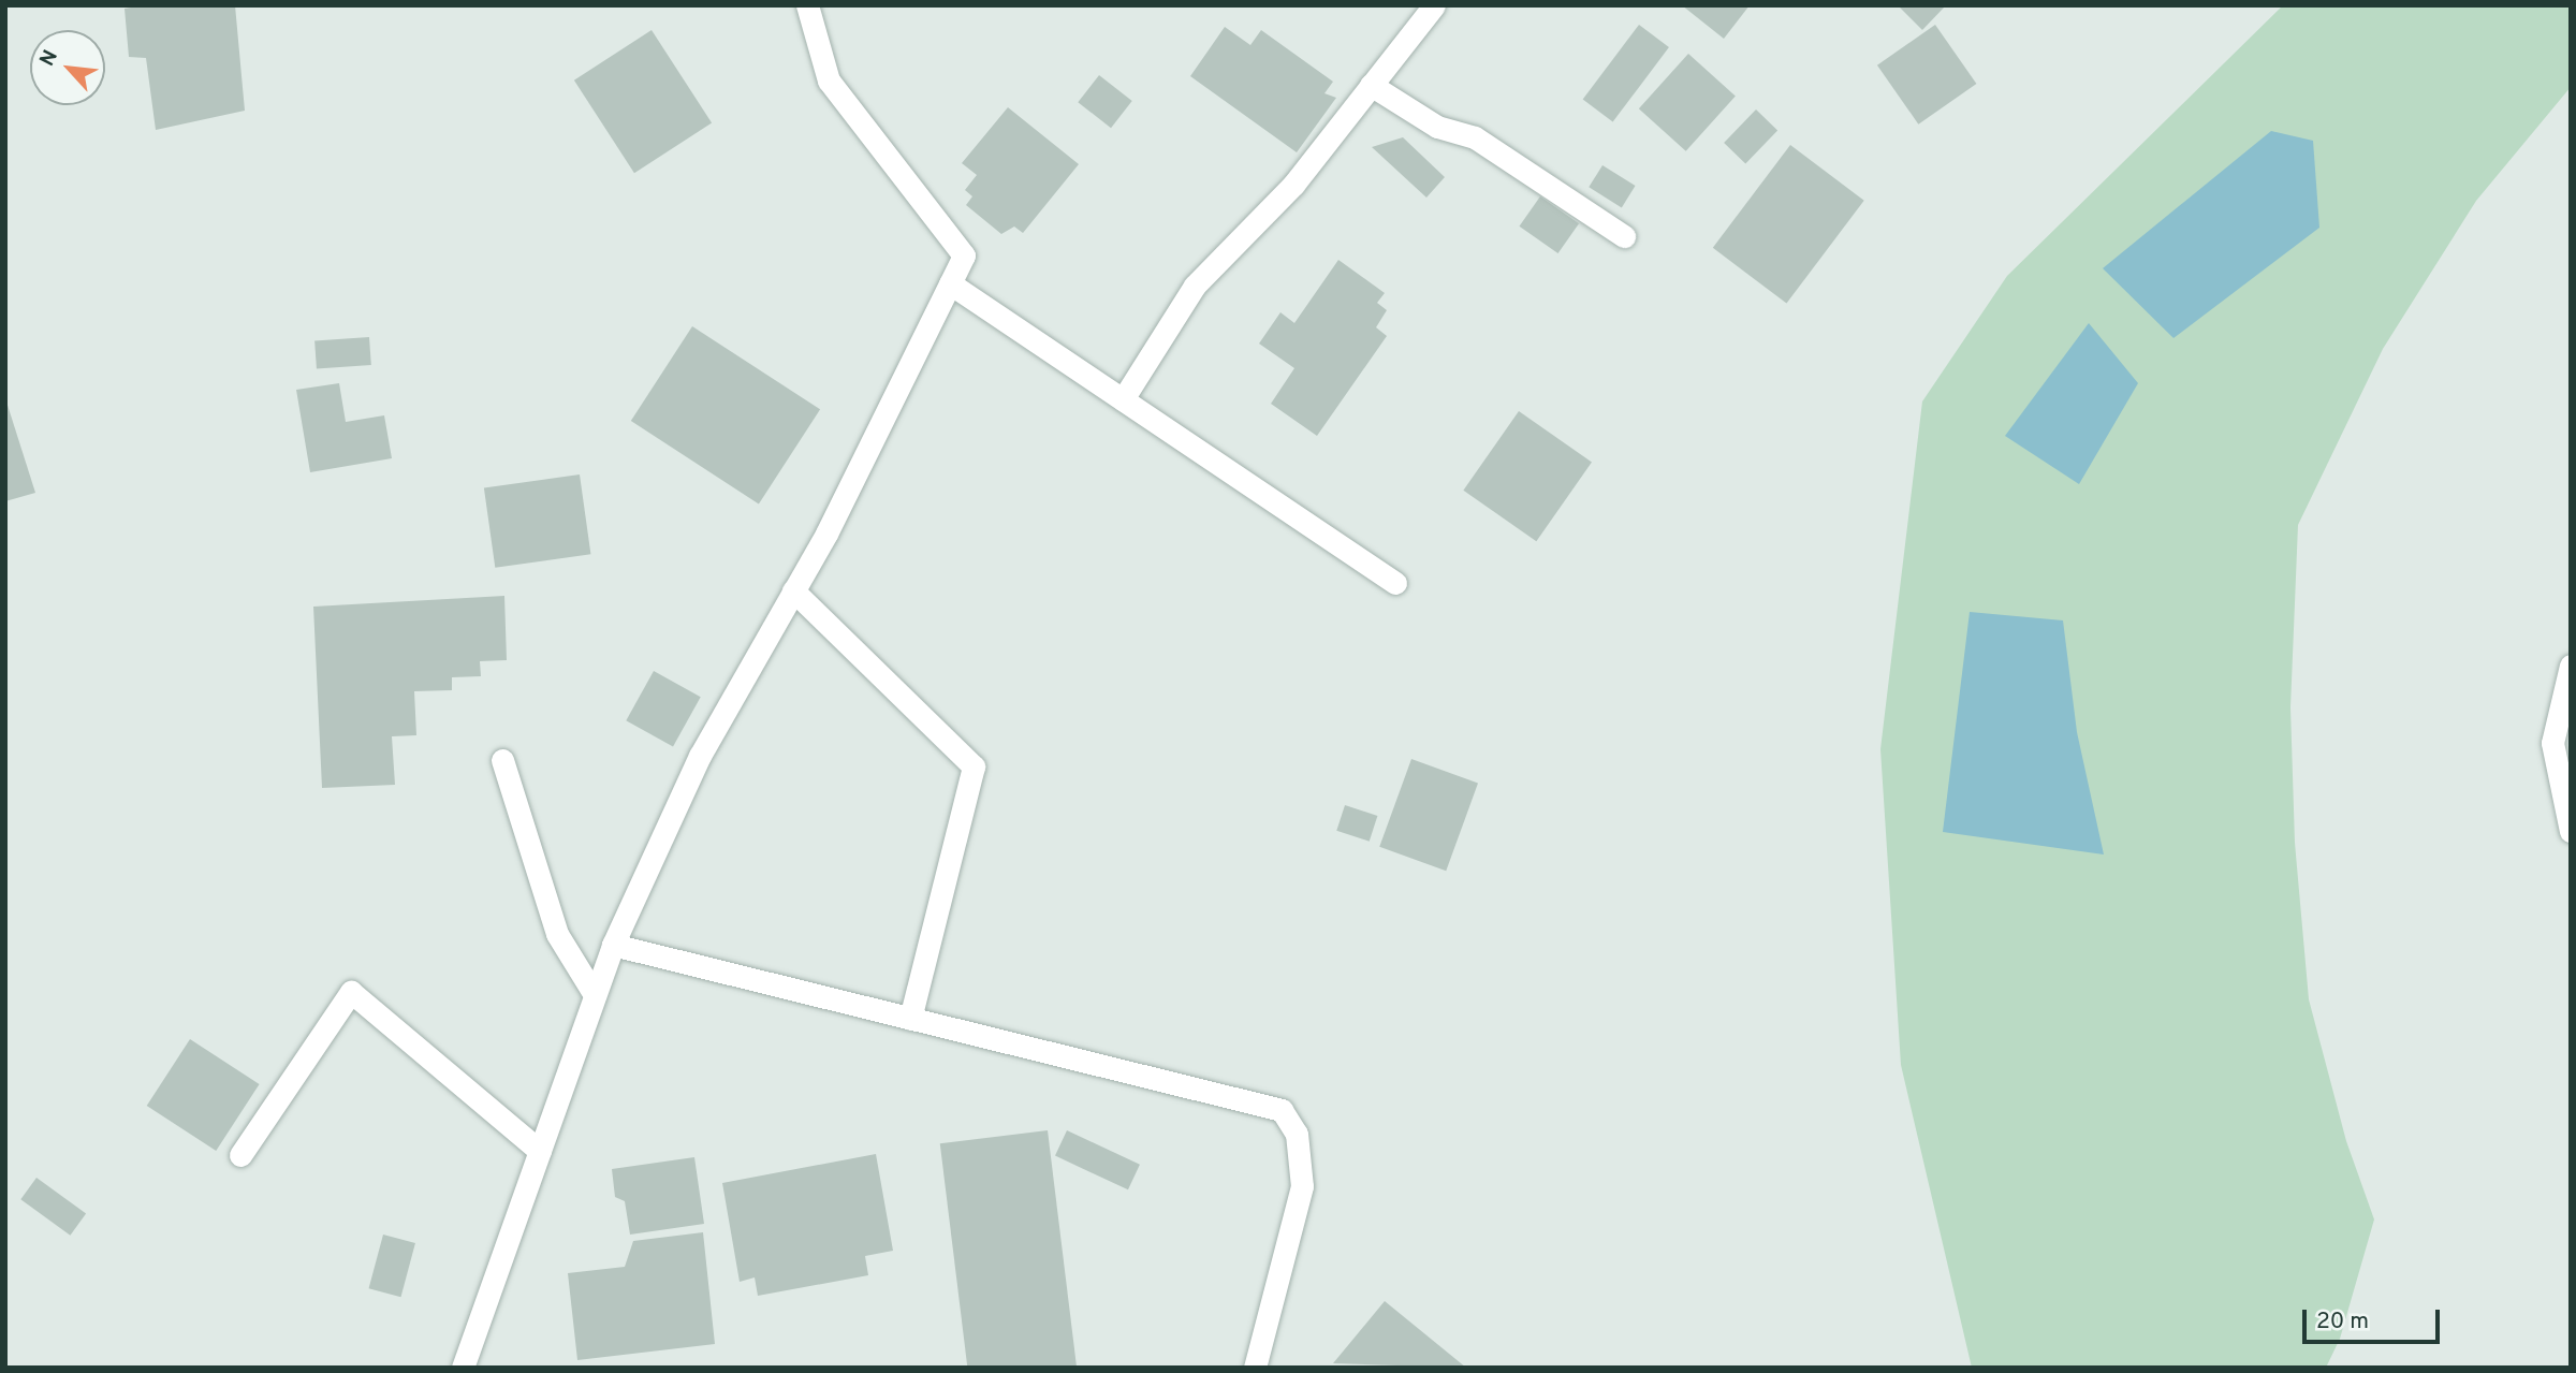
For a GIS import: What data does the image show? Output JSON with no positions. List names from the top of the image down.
{
  "scale_bar": "20 m",
  "north": "top left"
}
